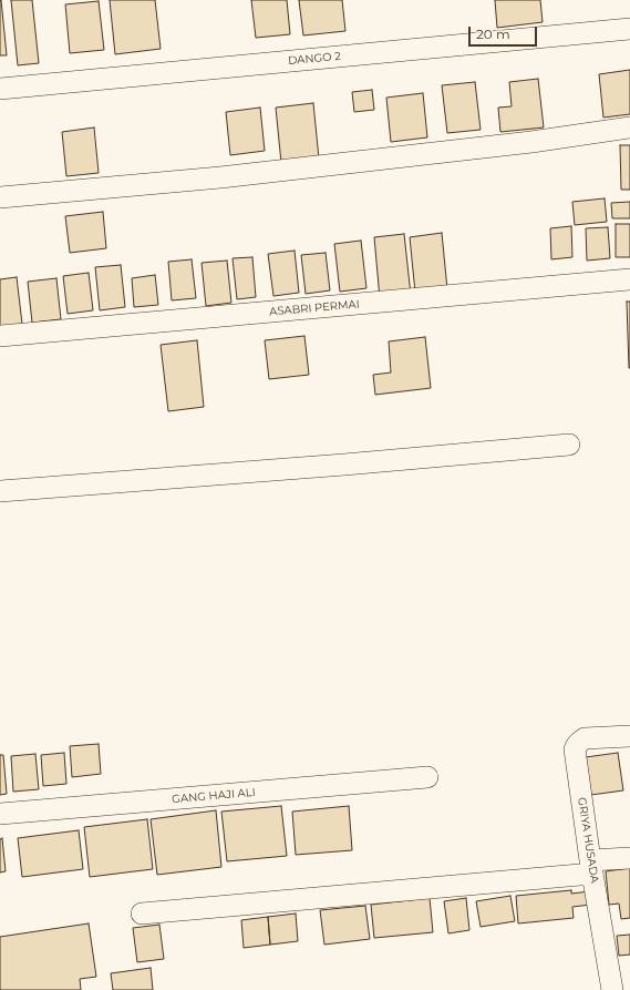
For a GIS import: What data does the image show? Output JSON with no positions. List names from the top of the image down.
{
  "streets": {
    "street": [
      "DANGO 2",
      "ASABRI PERMAI",
      "GANG HAJI ALI",
      "GRIYA HUSADA"
    ]
  },
  "scale_bar": "20 m"
}
